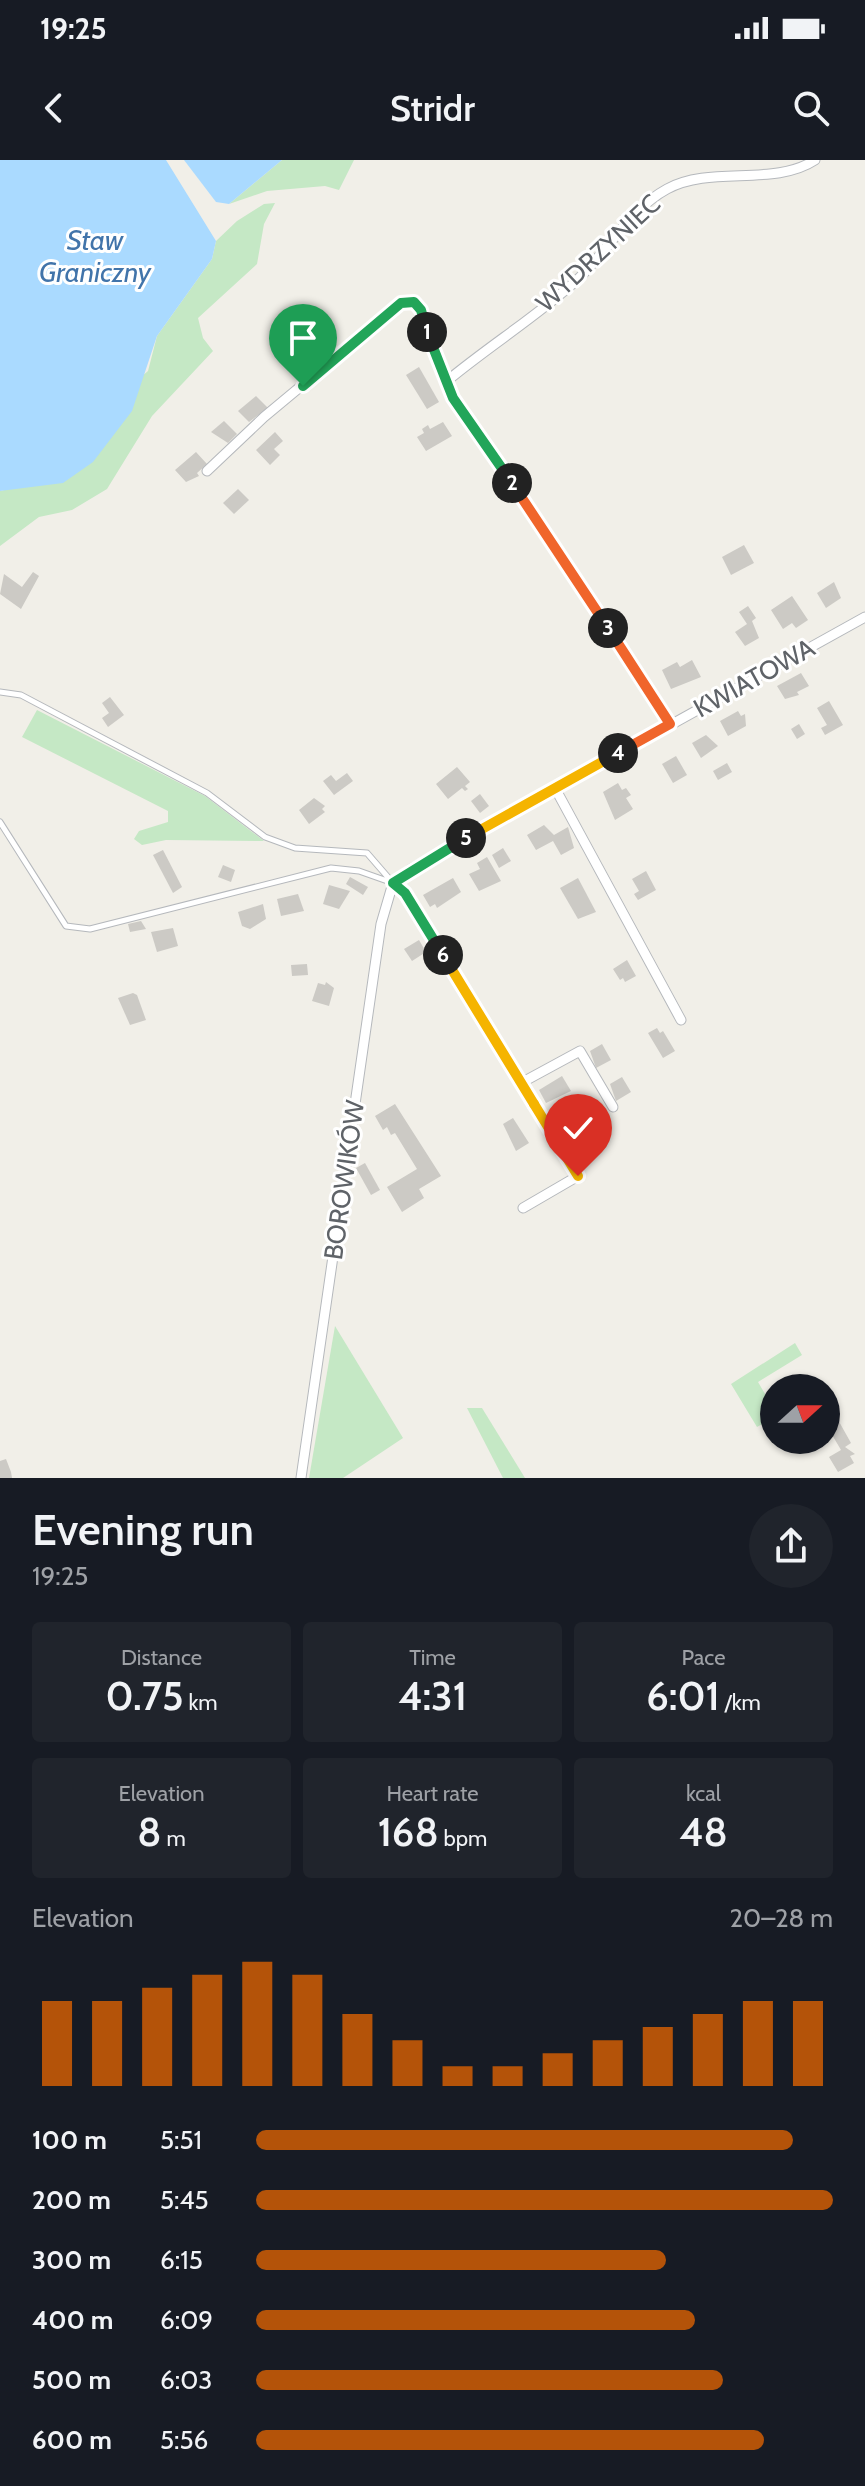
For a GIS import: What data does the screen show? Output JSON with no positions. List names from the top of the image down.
{
  "streets": {
    "street": ["WYDRZYNIEC", "KWIATOWA", "BOROWIKÓW"]
  },
  "crossings": [
    ["KWIATOWA", "BOROWIKÓW"]
  ],
  "water": ["Staw Graniczny"],
  "north": "right",
  "page": {
    "status": "19:25",
    "header": "Stridr",
    "pins": [
      "1",
      "2",
      "3",
      "4",
      "5",
      "6"
    ],
    "heading": ["Evening run", "19:25"],
    "stats": [
      ["Distance", "0.75 km"],
      ["Time", "4:31"],
      ["Pace", "6:01 /km"],
      ["Elevation", "8 m"],
      ["Heart rate", "168 bpm"],
      ["kcal", "48"]
    ],
    "chart": ["Elevation", "20–28 m"],
    "list": [
      {
        "name": "100 m",
        "note": "5:51"
      },
      {
        "name": "200 m",
        "note": "5:45"
      },
      {
        "name": "300 m",
        "note": "6:15"
      },
      {
        "name": "400 m",
        "note": "6:09"
      },
      {
        "name": "500 m",
        "note": "6:03"
      },
      {
        "name": "600 m",
        "note": "5:56"
      }
    ]
  }
}
